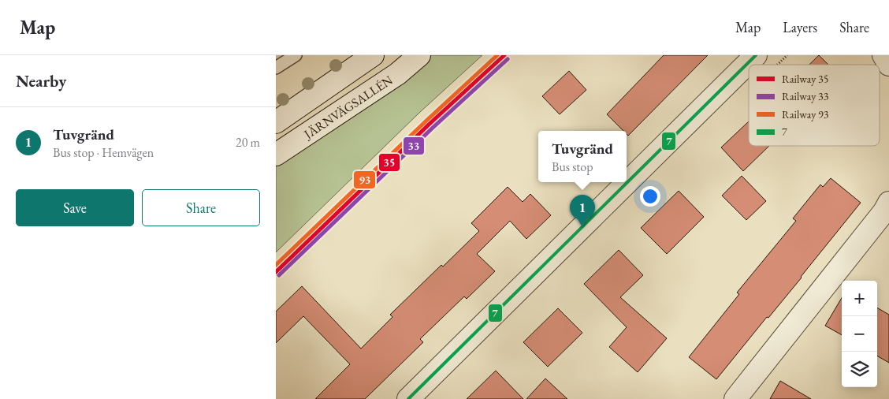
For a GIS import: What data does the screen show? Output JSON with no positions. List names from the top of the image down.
{
  "streets": {
    "street": ["JÄRNVÄGSALLÉN"]
  },
  "lines": [
    "rail line 35",
    "rail line 93",
    "transit line 7",
    "rail line 33"
  ],
  "legend": [
    "Railway 35",
    "Railway 33",
    "Railway 93",
    "7"
  ],
  "page": {
    "header": "Map",
    "nav": ["Map", "Layers", "Share"],
    "heading": "Nearby",
    "list": [
      {
        "mark": "1",
        "name": "Tuvgränd",
        "note": "Bus stop · Hemvägen",
        "value": "20 m"
      }
    ],
    "popup": ["Tuvgränd", "Bus stop"],
    "buttons": ["Save", "Share"],
    "pins": "1",
    "map_buttons": ["+", "−"]
  }
}
